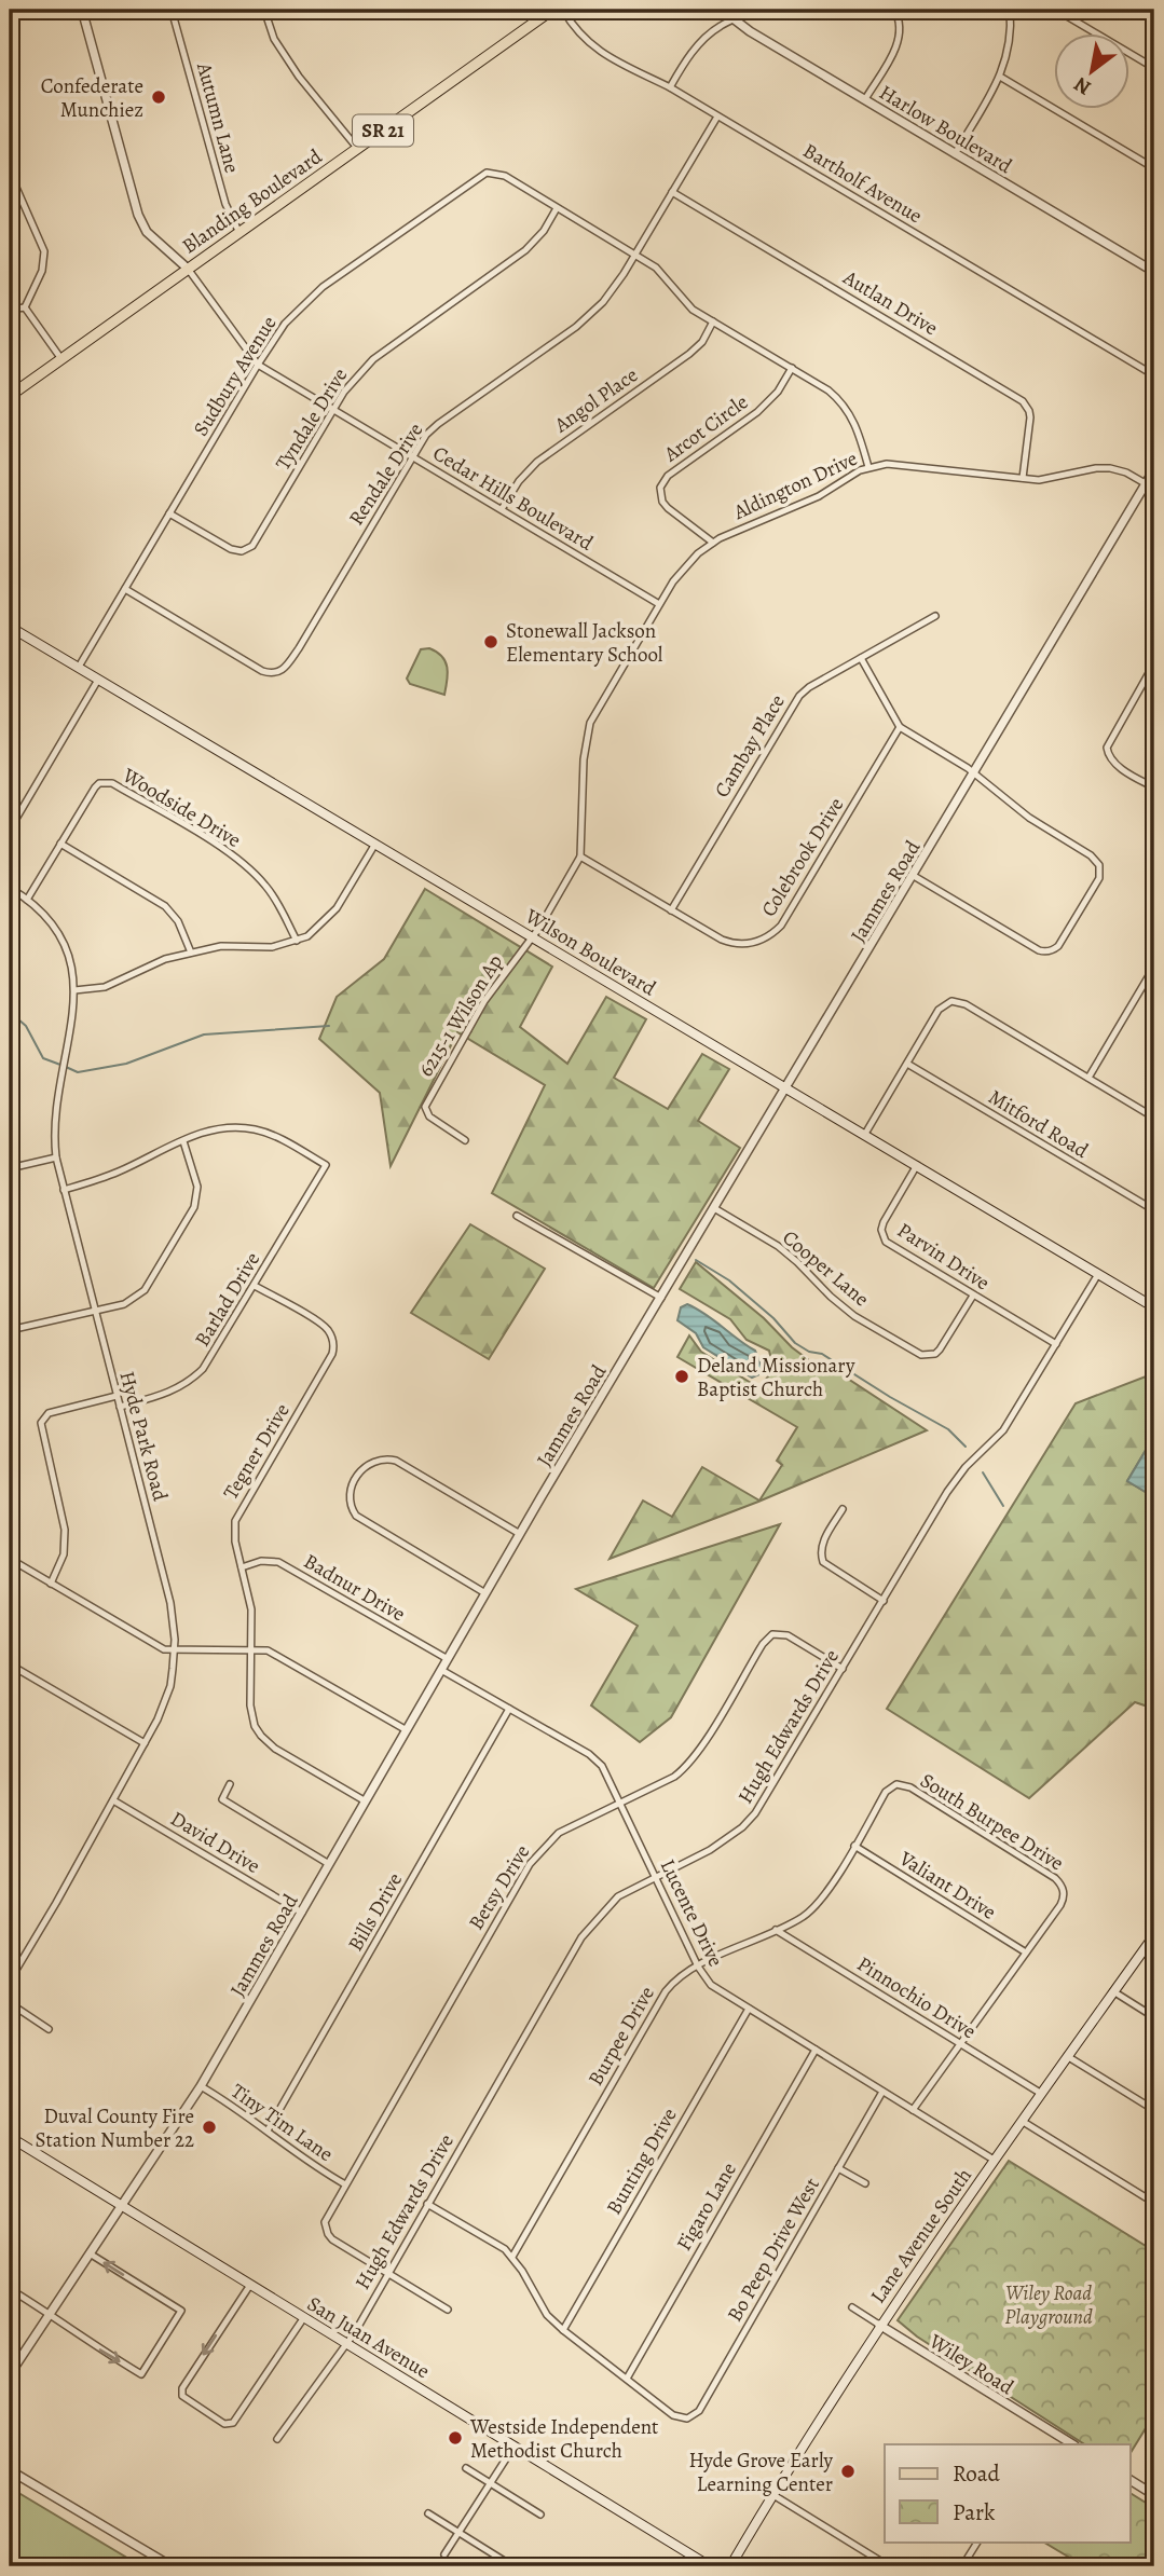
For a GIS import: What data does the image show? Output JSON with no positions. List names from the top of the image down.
{
  "streets": {
    "main road": [
      "SR 21",
      "Blanding Boulevard",
      "Wilson Boulevard",
      "Lane Avenue South",
      "San Juan Avenue"
    ],
    "street": [
      "Autumn Lane",
      "Harlow Boulevard",
      "Bartholf Avenue",
      "Autlan Drive",
      "Sudbury Avenue",
      "Angol Place",
      "Tyndale Drive",
      "Arcot Circle",
      "Rendale Drive",
      "Aldington Drive",
      "Cedar Hills Boulevard",
      "Cambay Place",
      "Woodside Drive",
      "Colebrook Drive",
      "Jammes Road",
      "6215-1 Wilson Ap",
      "Mitford Road",
      "Parvin Drive",
      "Cooper Lane",
      "Barlad Drive",
      "Hyde Park Road",
      "Tegner Drive",
      "Badnur Drive",
      "Hugh Edwards Drive",
      "South Burpee Drive",
      "David Drive",
      "Valiant Drive",
      "Betsy Drive",
      "Bills Drive",
      "Lucente Drive",
      "Pinnochio Drive",
      "Burpee Drive",
      "Tiny Tim Lane",
      "Bunting Drive",
      "Figaro Lane",
      "Bo Peep Drive West",
      "Wiley Road"
    ]
  },
  "crossings": [
    ["Autumn Lane", "Blanding Boulevard"],
    ["Bartholf Avenue", "Rendale Drive"],
    ["Blanding Boulevard", "Cedar Hills Boulevard"],
    ["Autlan Drive", "Rendale Drive"],
    ["Autlan Drive", "Aldington Drive"],
    ["Sudbury Avenue", "Tyndale Drive"],
    ["Sudbury Avenue", "Rendale Drive"],
    ["Sudbury Avenue", "Cedar Hills Boulevard"],
    ["Sudbury Avenue", "Wilson Boulevard"],
    ["Angol Place", "Cedar Hills Boulevard"],
    ["Tyndale Drive", "Cedar Hills Boulevard"],
    ["Arcot Circle", "Aldington Drive"],
    ["Rendale Drive", "Cedar Hills Boulevard"],
    ["Aldington Drive", "Cedar Hills Boulevard"],
    ["Aldington Drive", "Colebrook Drive"],
    ["Aldington Drive", "Jammes Road"],
    ["Aldington Drive", "Wilson Boulevard"],
    ["Aldington Drive", "6215-1 Wilson Ap"],
    ["Cambay Place", "Colebrook Drive"],
    ["Woodside Drive", "Hyde Park Road"],
    ["Jammes Road", "Wilson Boulevard"],
    ["Jammes Road", "Cooper Lane"],
    ["Jammes Road", "Tegner Drive"],
    ["Jammes Road", "Badnur Drive"],
    ["Jammes Road", "David Drive"],
    ["Jammes Road", "Lucente Drive"],
    ["Jammes Road", "Tiny Tim Lane"],
    ["Jammes Road", "San Juan Avenue"],
    ["Wilson Boulevard", "6215-1 Wilson Ap"],
    ["Wilson Boulevard", "Parvin Drive"],
    ["Wilson Boulevard", "Hugh Edwards Drive"],
    ["Parvin Drive", "Cooper Lane"],
    ["Parvin Drive", "Hugh Edwards Drive"],
    ["Barlad Drive", "Hyde Park Road"],
    ["Barlad Drive", "Tegner Drive"],
    ["Hyde Park Road", "David Drive"],
    ["Tegner Drive", "Badnur Drive"],
    ["Hugh Edwards Drive", "Betsy Drive"],
    ["Hugh Edwards Drive", "Lucente Drive"],
    ["Hugh Edwards Drive", "San Juan Avenue"],
    ["South Burpee Drive", "Valiant Drive"],
    ["South Burpee Drive", "Burpee Drive"],
    ["Valiant Drive", "Burpee Drive"],
    ["Betsy Drive", "Lucente Drive"],
    ["Betsy Drive", "Tiny Tim Lane"],
    ["Bills Drive", "Lucente Drive"],
    ["Bills Drive", "Tiny Tim Lane"],
    ["Lucente Drive", "Burpee Drive"],
    ["Lucente Drive", "Bunting Drive"],
    ["Lucente Drive", "Figaro Lane"],
    ["Lucente Drive", "Lane Avenue South"],
    ["Lucente Drive", "Bo Peep Drive West"],
    ["Pinnochio Drive", "Burpee Drive"],
    ["Pinnochio Drive", "Lane Avenue South"],
    ["Figaro Lane", "Bo Peep Drive West"],
    ["Lane Avenue South", "Wiley Road"]
  ],
  "parks": ["Wiley Road Playground"],
  "places": [
    "Confederate Munchiez",
    "Stonewall Jackson Elementary School",
    "Deland Missionary Baptist Church",
    "Duval County Fire Station Number 22",
    "Westside Independent Methodist Church",
    "Hyde Grove Early Learning Center"
  ],
  "legend": ["Road", "Park"],
  "north": "bottom left"
}
